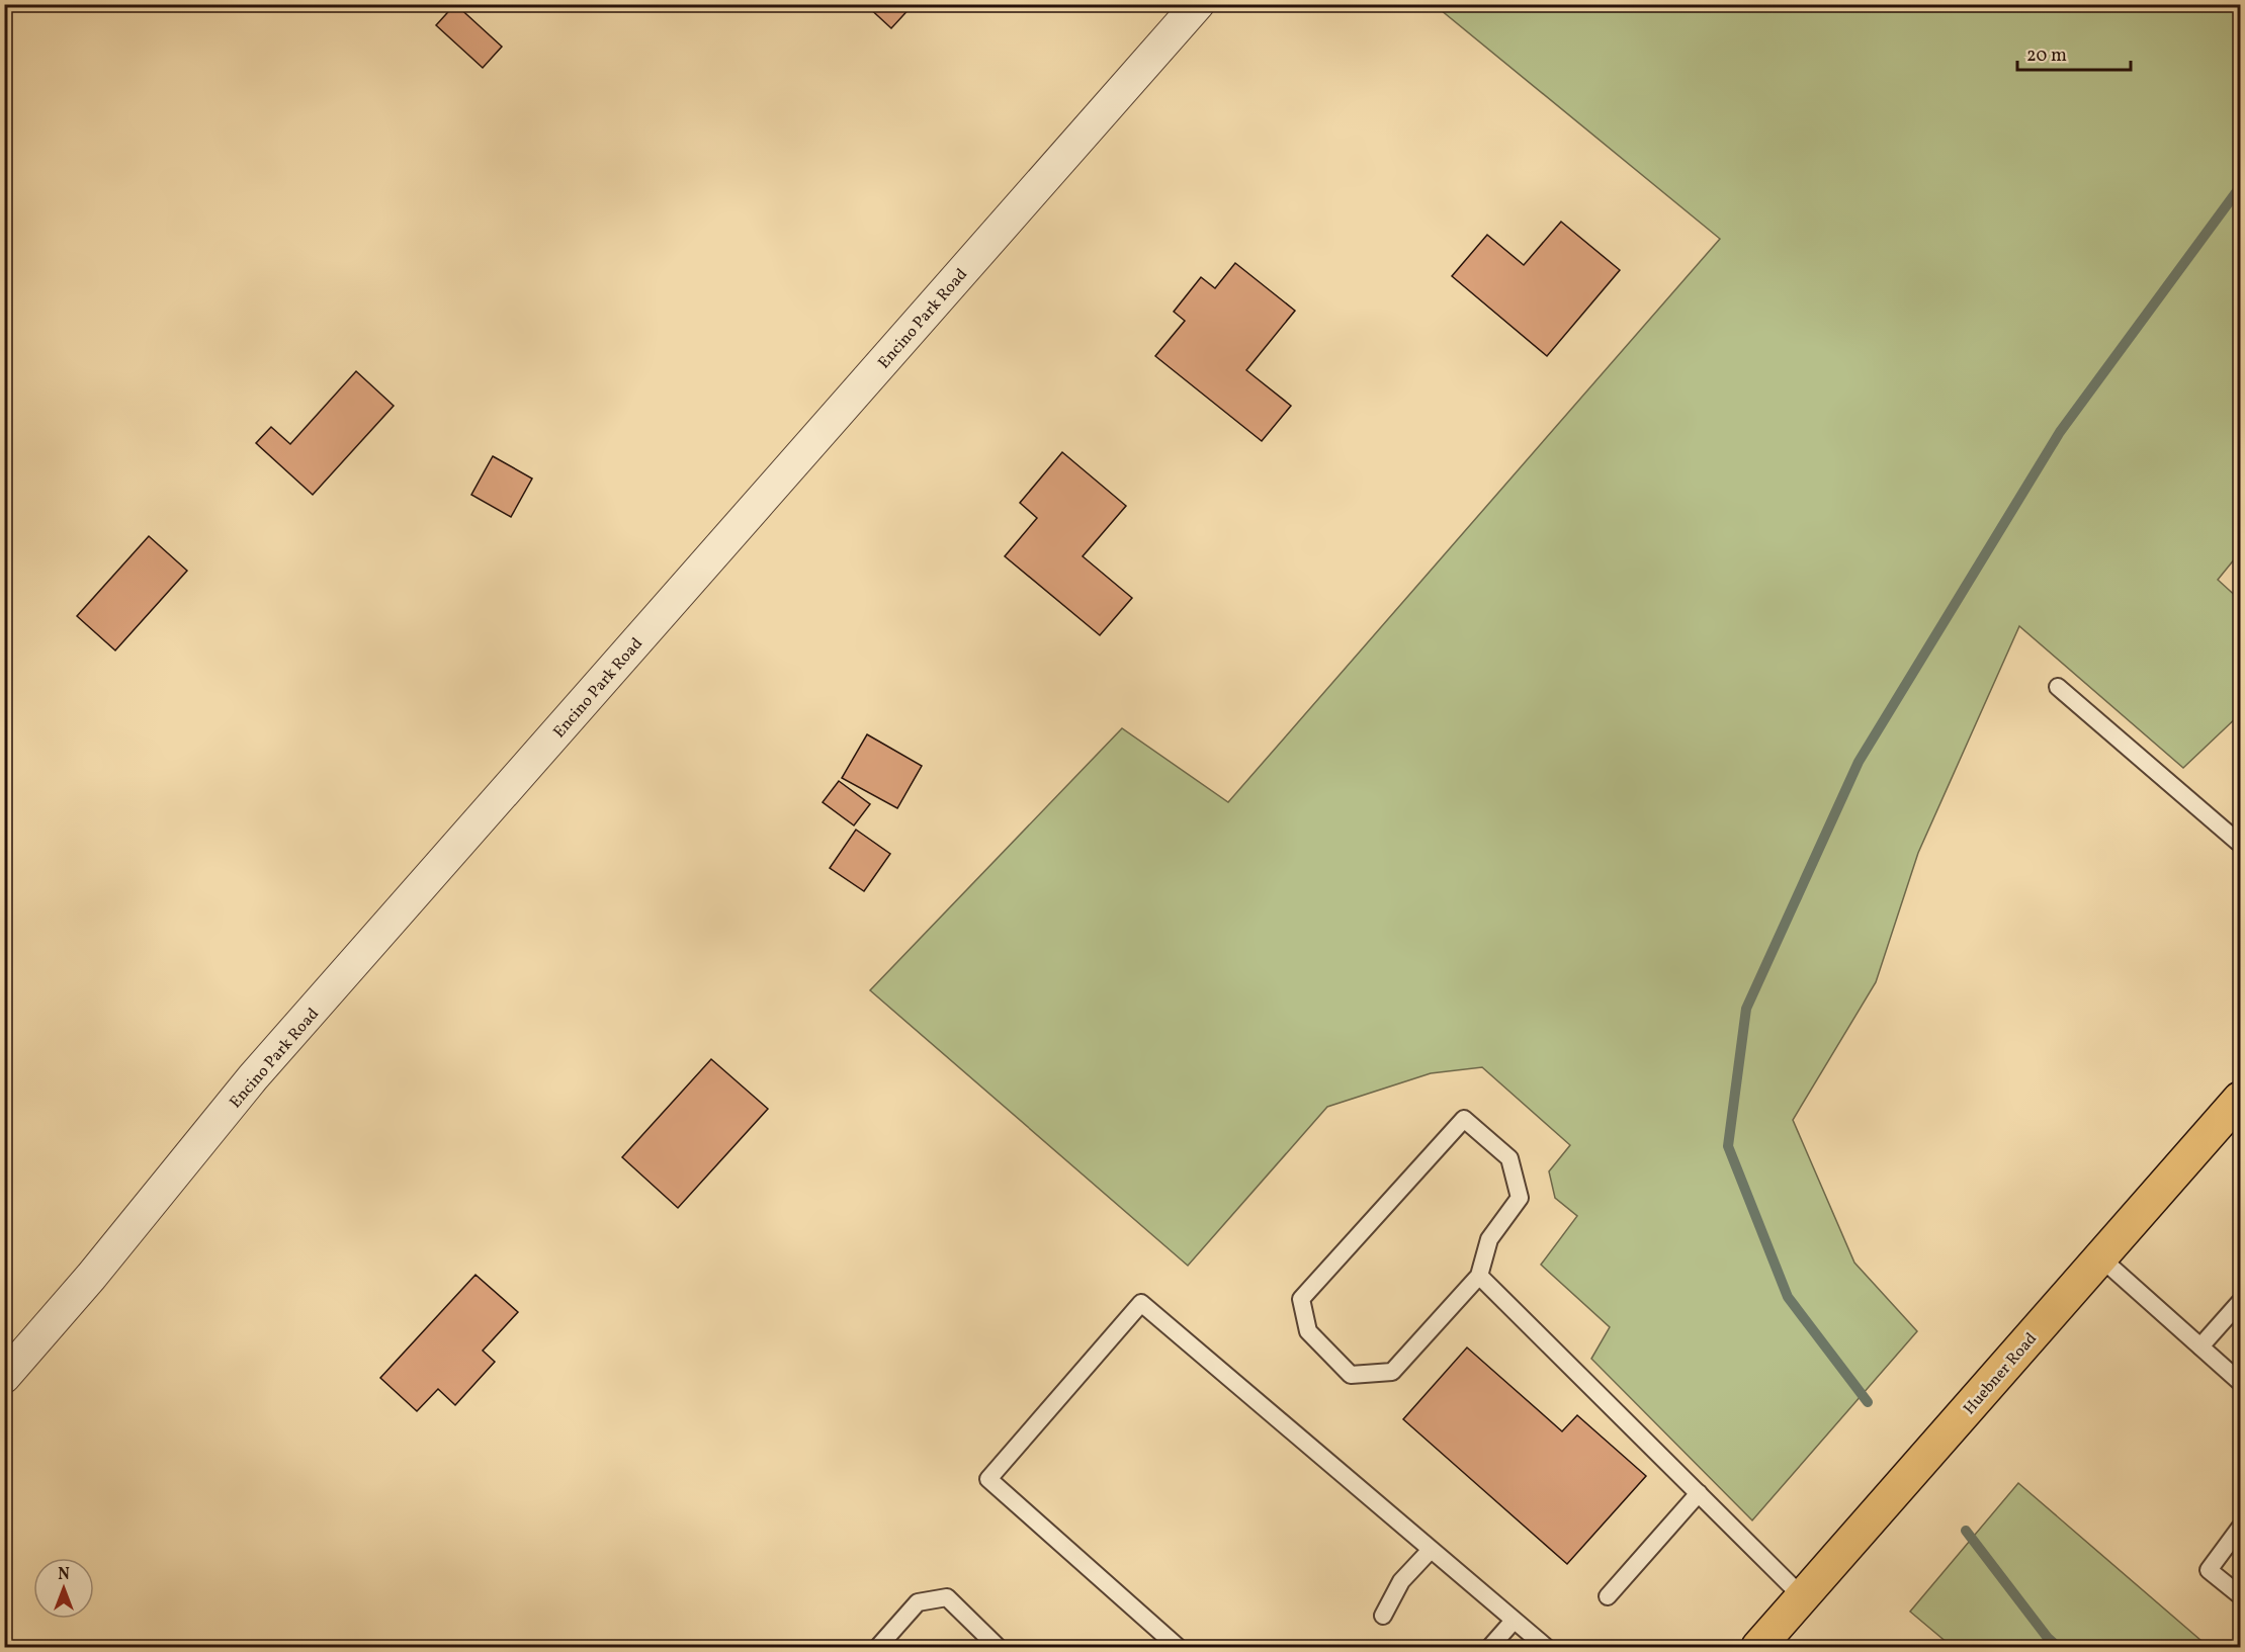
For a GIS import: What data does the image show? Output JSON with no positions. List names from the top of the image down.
{
  "streets": {
    "main road": ["Huebner Road"],
    "street": ["Encino Park Road"]
  },
  "scale_bar": "20 m",
  "north": "top"
}
